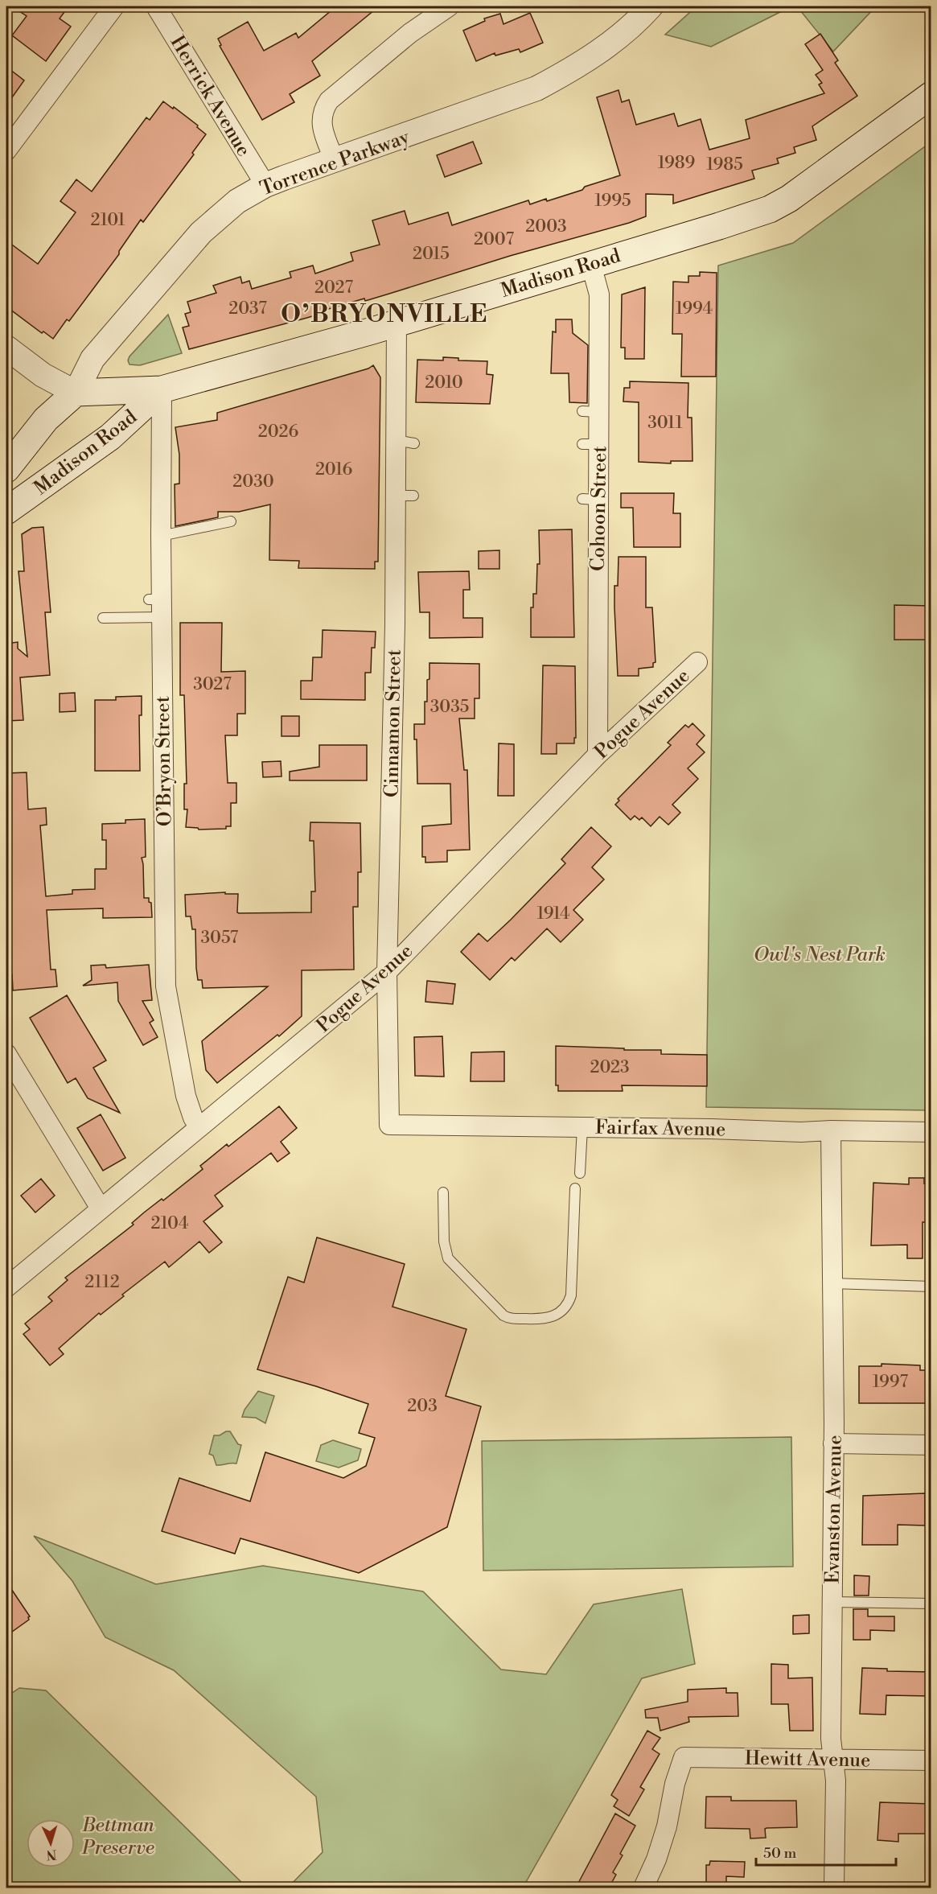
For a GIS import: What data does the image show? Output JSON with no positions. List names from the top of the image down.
{
  "streets": {
    "main road": ["Madison Road"],
    "street": [
      "Herrick Avenue",
      "Torrence Parkway",
      "Cohoon Street",
      "Pogue Avenue",
      "Cinnamon Street",
      "O’Bryon Street",
      "Fairfax Avenue",
      "Evanston Avenue",
      "Hewitt Avenue"
    ]
  },
  "crossings": [
    ["Herrick Avenue", "Torrence Parkway"],
    ["Torrence Parkway", "Madison Road"],
    ["Madison Road", "Cohoon Street"],
    ["Madison Road", "Cinnamon Street"],
    ["Madison Road", "O’Bryon Street"],
    ["Cohoon Street", "Pogue Avenue"],
    ["Pogue Avenue", "Cinnamon Street"],
    ["Pogue Avenue", "O’Bryon Street"],
    ["Cinnamon Street", "Fairfax Avenue"],
    ["Fairfax Avenue", "Evanston Avenue"],
    ["Evanston Avenue", "Hewitt Avenue"]
  ],
  "districts": ["O’BRYONVILLE"],
  "parks": ["Owl's Nest Park", "Bettman Preserve"],
  "house_numbers": [
    "1989",
    "1985",
    "1995",
    "2101",
    "2003",
    "2007",
    "2015",
    "2027",
    "2037",
    "1994",
    "2010",
    "3011",
    "2026",
    "2016",
    "2030",
    "3027",
    "3035",
    "1914",
    "3057",
    "2023",
    "2104",
    "2112",
    "1997",
    "203"
  ],
  "scale_bar": "50 m",
  "north": "bottom"
}
